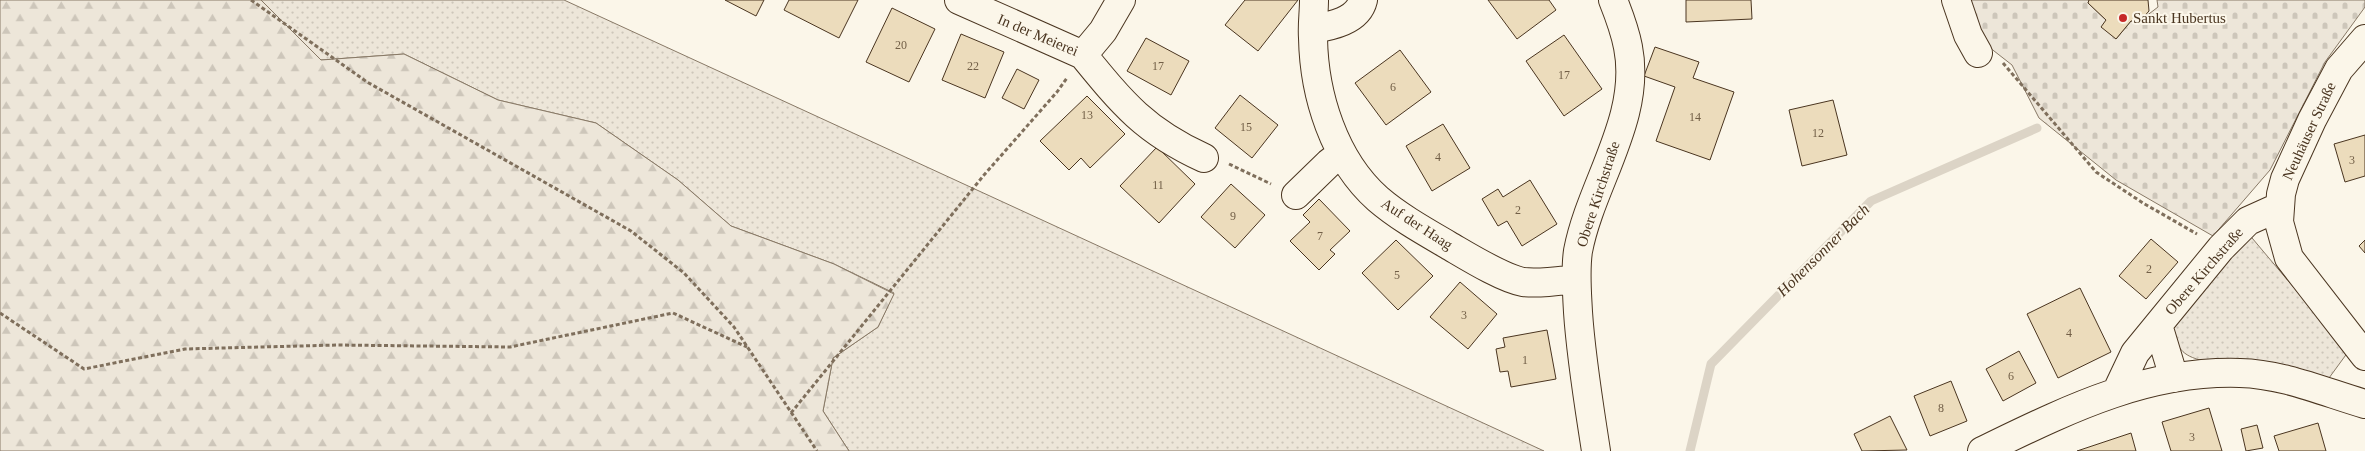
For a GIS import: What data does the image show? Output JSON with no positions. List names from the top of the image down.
{
  "streets": {
    "street": [
      "In der Meierei",
      "Neuhäuser Straße",
      "Obere Kirchstraße",
      "Auf der Haag"
    ]
  },
  "crossings": [
    ["Neuhäuser Straße", "Obere Kirchstraße"],
    ["Obere Kirchstraße", "Auf der Haag"]
  ],
  "water": ["Hohensonner Bach"],
  "places": ["Sankt Hubertus"],
  "house_numbers": [
    "20",
    "22",
    "17",
    "17",
    "6",
    "13",
    "14",
    "15",
    "12",
    "4",
    "3",
    "11",
    "2",
    "9",
    "7",
    "2",
    "5",
    "3",
    "4",
    "1",
    "6",
    "8",
    "3"
  ]
}
